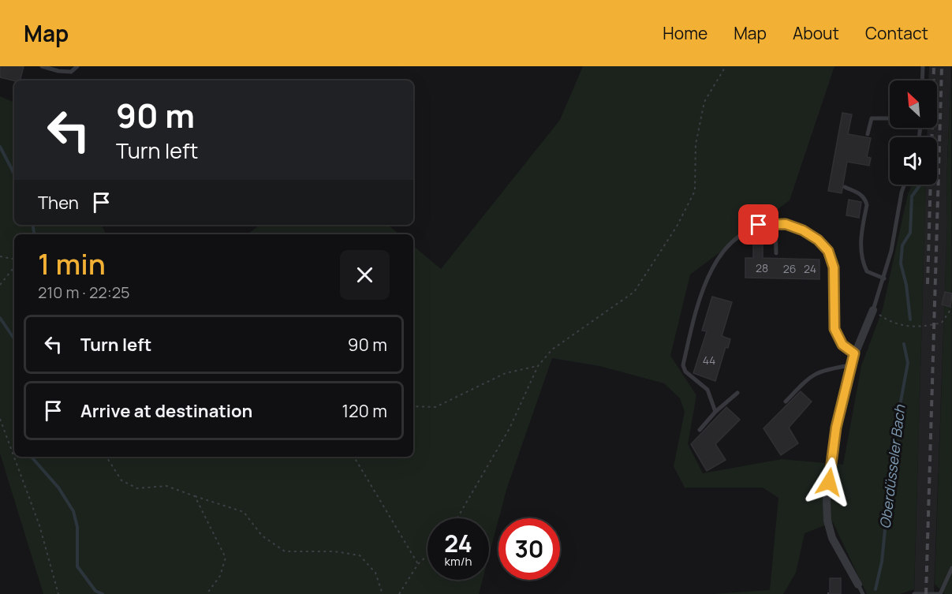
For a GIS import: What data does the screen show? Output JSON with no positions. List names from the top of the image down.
{
  "water": ["Oberdüsseler Bach"],
  "house_numbers": [
    "28",
    "26",
    "24",
    "44"
  ],
  "north": "top left",
  "page": {
    "header": "Map",
    "nav": [
      "Home",
      "Map",
      "About",
      "Contact"
    ],
    "turn": ["90 m", "Turn left"],
    "then": "Then",
    "heading": ["1 min", "210 m · 22:25"],
    "list": [
      {
        "name": "Turn left",
        "value": "90 m"
      },
      {
        "name": "Arrive at destination",
        "value": "120 m"
      }
    ],
    "speed": "24 km/h",
    "limit": "30"
  }
}
